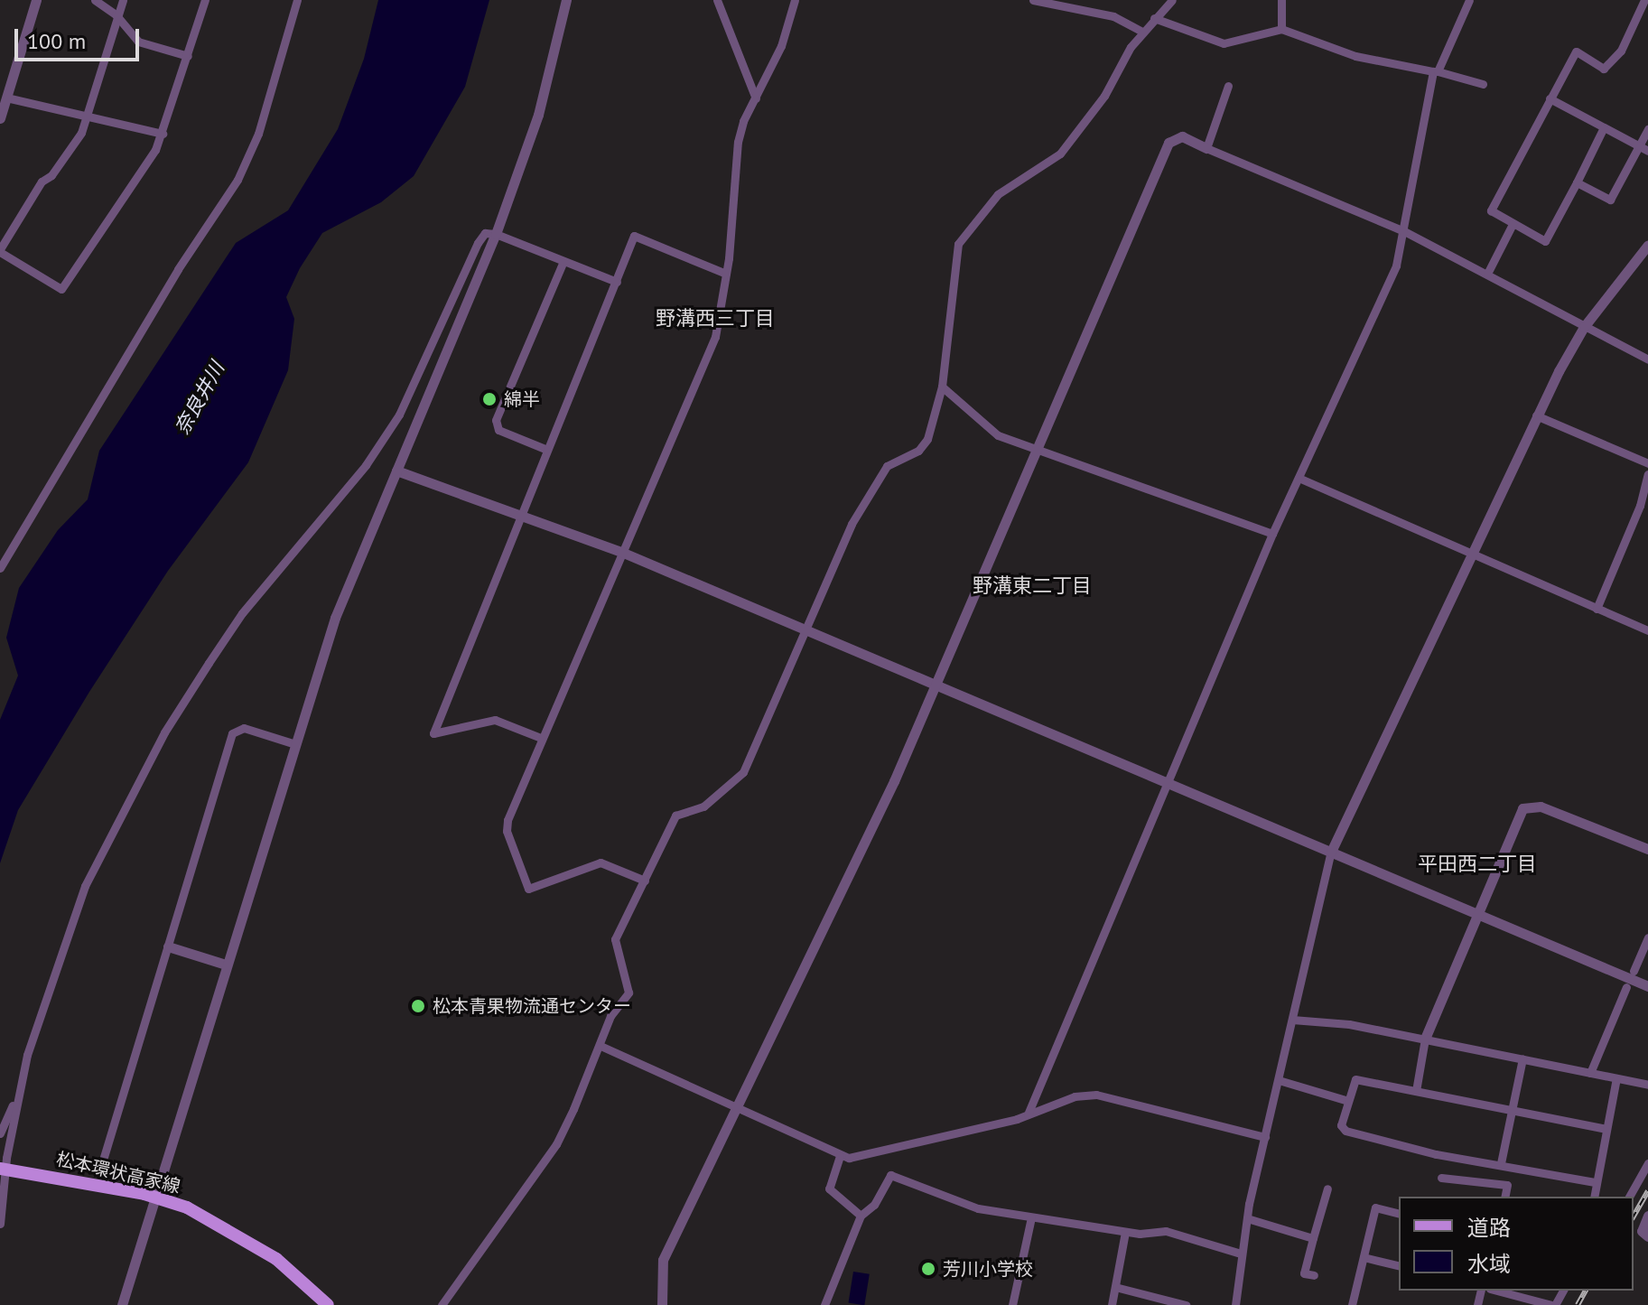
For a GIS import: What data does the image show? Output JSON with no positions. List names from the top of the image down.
{
  "streets": {
    "main road": ["松本環状高家線"]
  },
  "districts": ["野溝西三丁目", "野溝東二丁目", "平田西二丁目"],
  "water": ["奈良井川"],
  "places": ["綿半", "松本青果物流通センター", "芳川小学校"],
  "legend": ["道路", "水域"],
  "scale_bar": "100 m"
}
